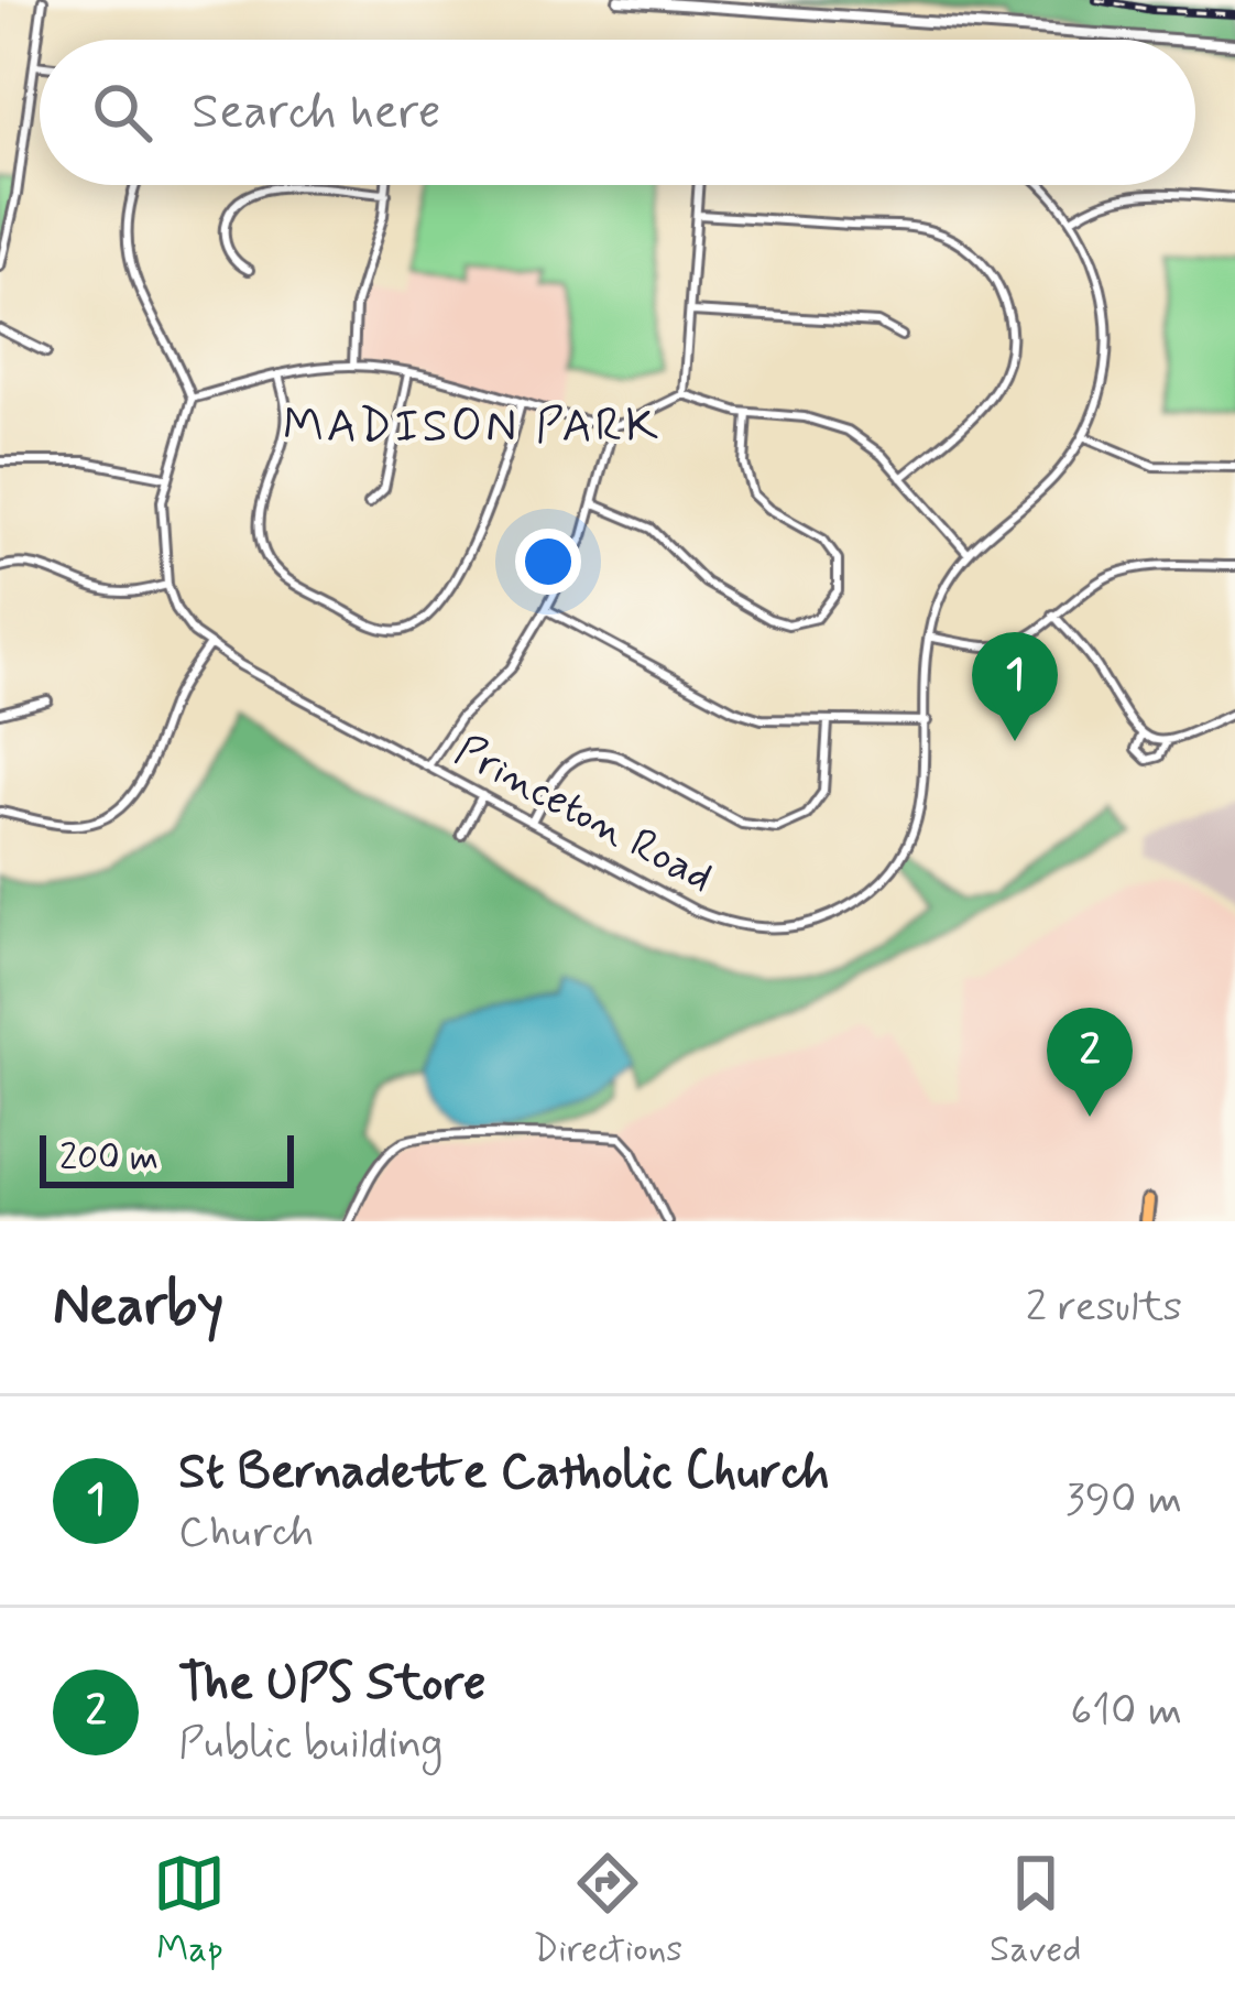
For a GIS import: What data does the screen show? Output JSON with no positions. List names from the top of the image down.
{
  "streets": {
    "street": ["Princeton Road"]
  },
  "districts": ["MADISON PARK"],
  "scale_bar": "200 m",
  "page": {
    "search": "Search here",
    "pins": ["1", "2"],
    "scale": "200 m",
    "heading": ["Nearby", "2 results"],
    "list": [
      {
        "mark": "1",
        "name": "St Bernadette Catholic Church",
        "note": "Church",
        "value": "390 m"
      },
      {
        "mark": "2",
        "name": "The UPS Store",
        "note": "Public building",
        "value": "610 m"
      }
    ],
    "nav": ["Map", "Directions", "Saved"]
  }
}
